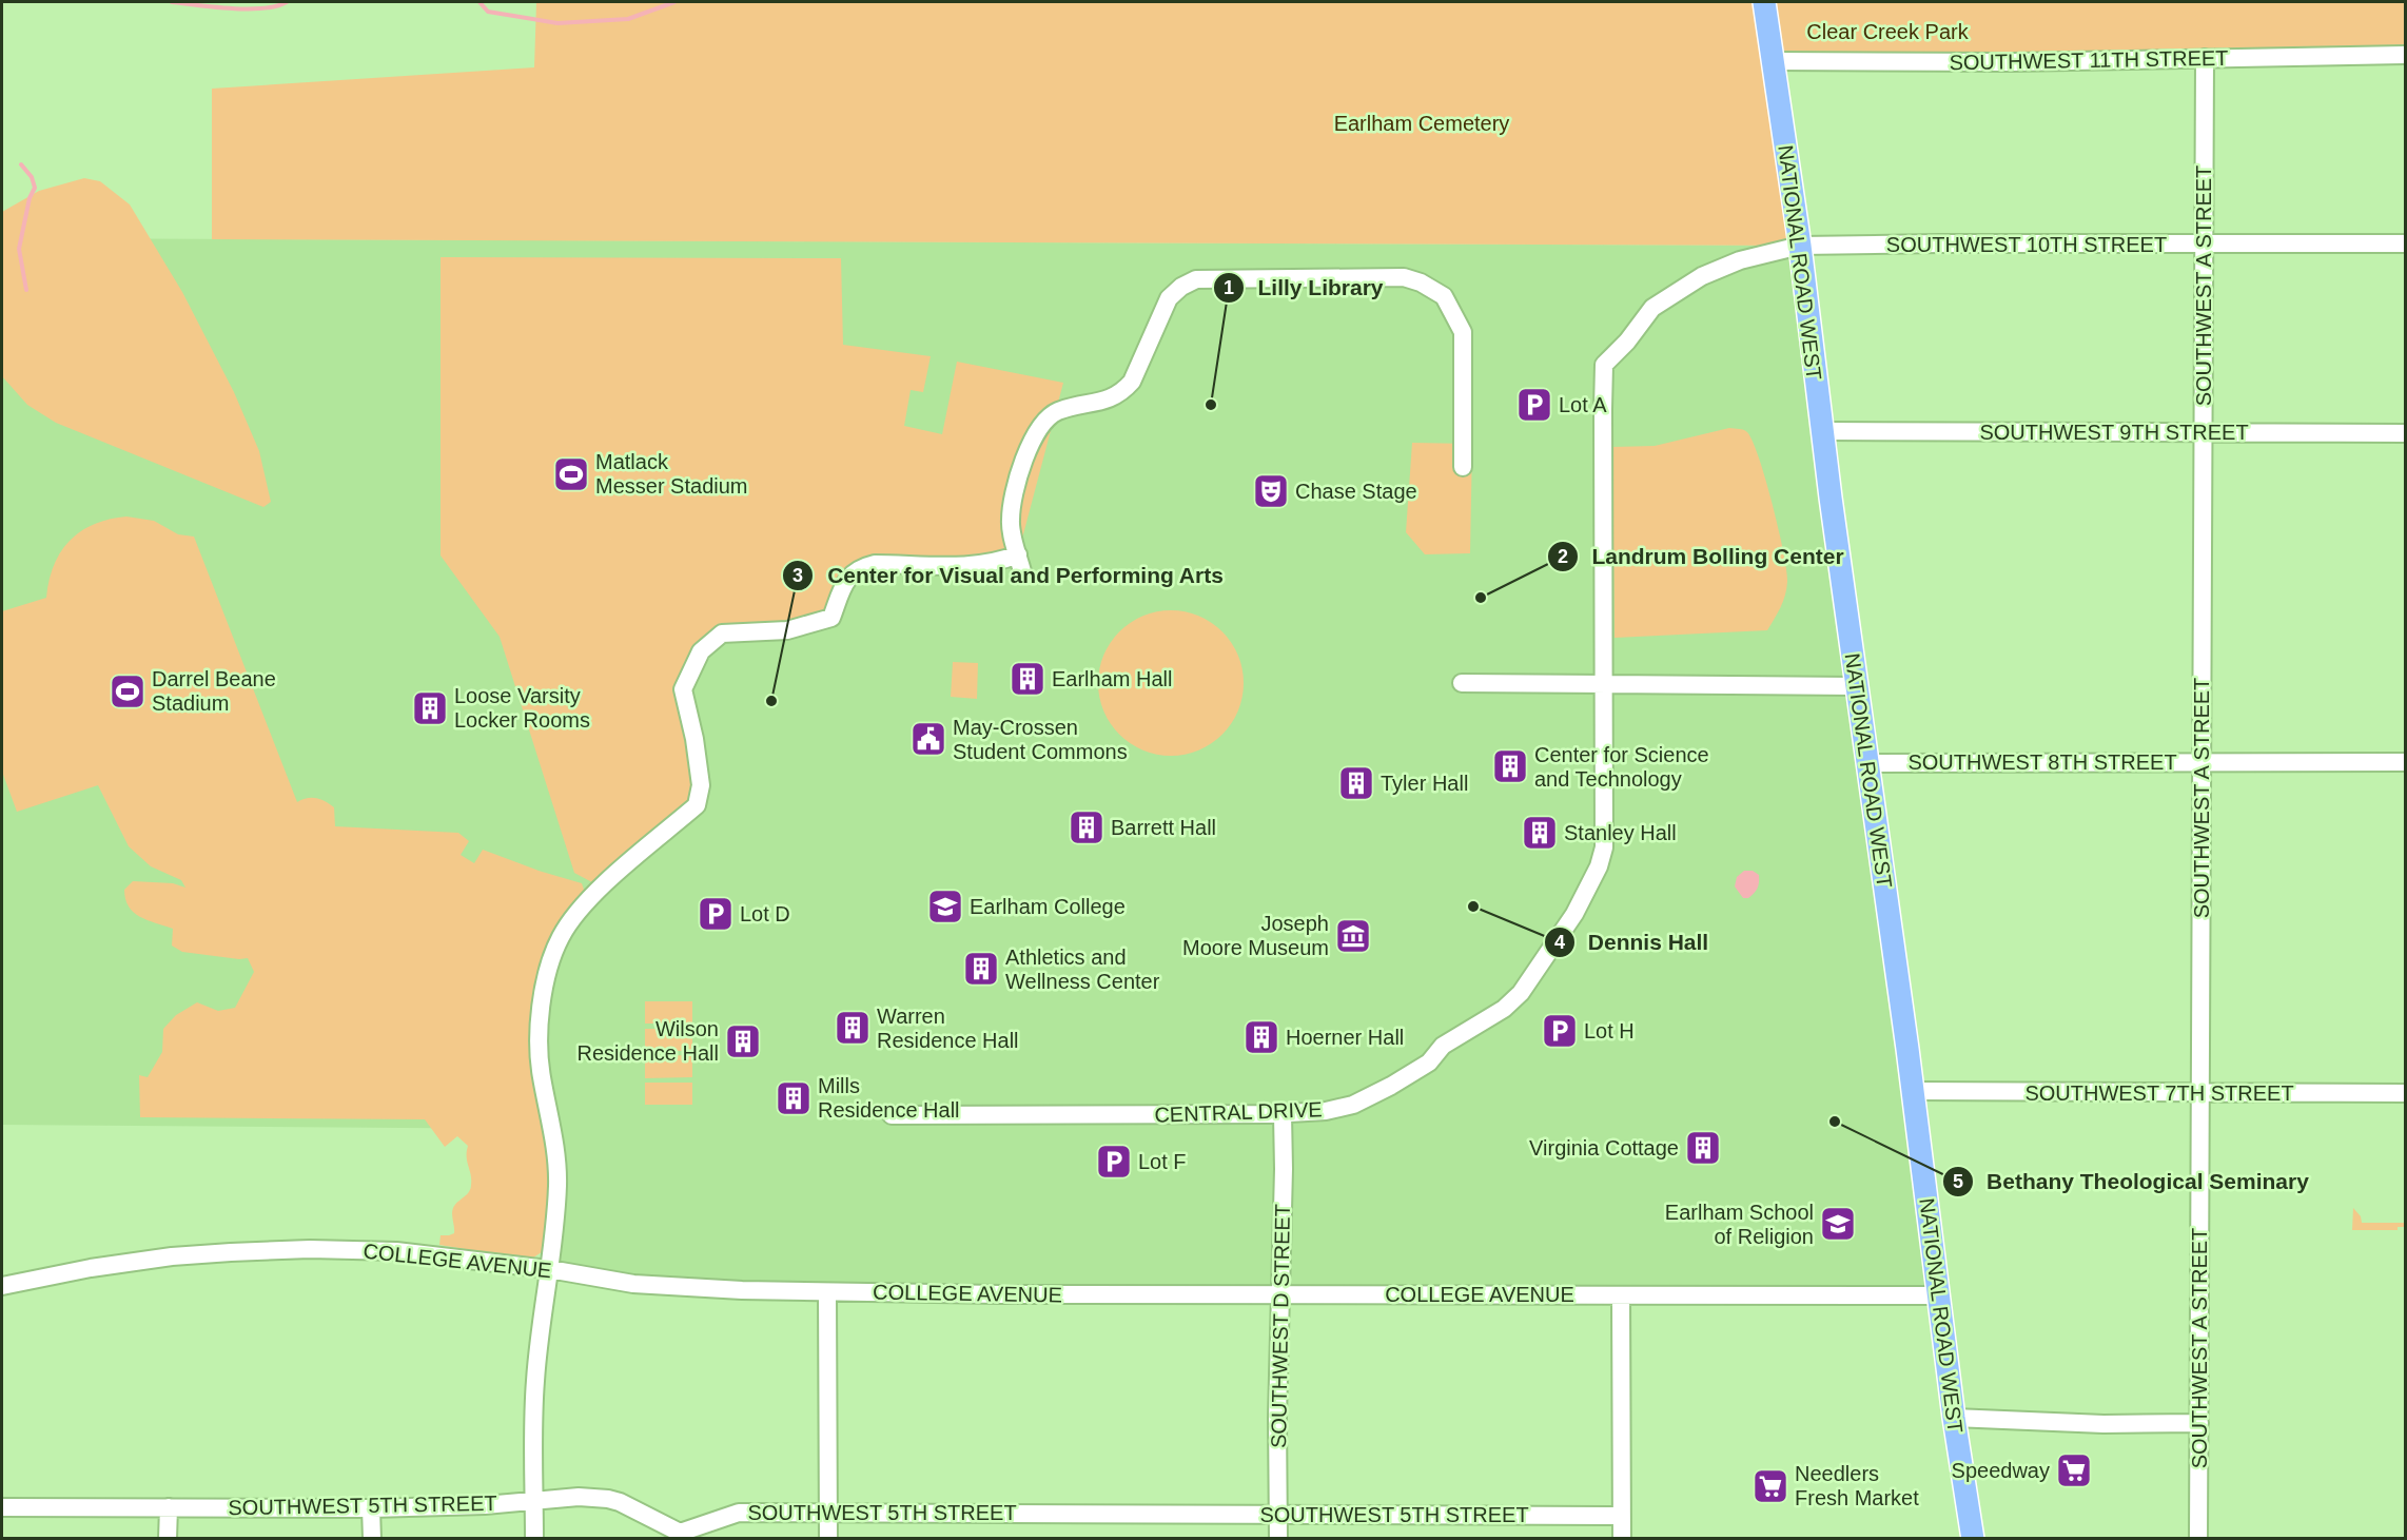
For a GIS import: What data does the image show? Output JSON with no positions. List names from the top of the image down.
{
  "streets": {
    "main road": ["NATIONAL ROAD WEST"],
    "street": [
      "SOUTHWEST 11TH STREET",
      "SOUTHWEST 10TH STREET",
      "SOUTHWEST A STREET",
      "SOUTHWEST 9TH STREET",
      "SOUTHWEST 8TH STREET",
      "SOUTHWEST 7TH STREET",
      "CENTRAL DRIVE",
      "COLLEGE AVENUE",
      "SOUTHWEST D STREET",
      "SOUTHWEST 5TH STREET"
    ]
  },
  "crossings": [
    ["SOUTHWEST 11TH STREET", "NATIONAL ROAD WEST"],
    ["SOUTHWEST 11TH STREET", "SOUTHWEST A STREET"],
    ["SOUTHWEST 10TH STREET", "NATIONAL ROAD WEST"],
    ["SOUTHWEST 10TH STREET", "SOUTHWEST A STREET"],
    ["SOUTHWEST 10TH STREET", "CENTRAL DRIVE"],
    ["NATIONAL ROAD WEST", "SOUTHWEST 9TH STREET"],
    ["NATIONAL ROAD WEST", "SOUTHWEST 8TH STREET"],
    ["NATIONAL ROAD WEST", "SOUTHWEST 7TH STREET"],
    ["NATIONAL ROAD WEST", "COLLEGE AVENUE"],
    ["SOUTHWEST A STREET", "SOUTHWEST 9TH STREET"],
    ["SOUTHWEST A STREET", "SOUTHWEST 8TH STREET"],
    ["SOUTHWEST A STREET", "SOUTHWEST 7TH STREET"],
    ["CENTRAL DRIVE", "SOUTHWEST D STREET"],
    ["COLLEGE AVENUE", "SOUTHWEST D STREET"],
    ["SOUTHWEST D STREET", "SOUTHWEST 5TH STREET"]
  ],
  "parks": ["Clear Creek Park", "Earlham Cemetery"],
  "places": {
    "other": [
      "Lilly Library",
      "Landrum Bolling Center",
      "Center for Visual and Performing Arts",
      "Dennis Hall",
      "Bethany Theological Seminary"
    ],
    "parking": [
      "Lot A",
      "Lot D",
      "Lot H",
      "Lot F"
    ],
    "sports": ["Matlack Messer Stadium", "Darrel Beane Stadium"],
    "theatre": ["Chase Stage"],
    "building": [
      "Earlham Hall",
      "Loose Varsity Locker Rooms",
      "Center for Science and Technology",
      "Tyler Hall",
      "Barrett Hall",
      "Stanley Hall",
      "Athletics and Wellness Center",
      "Warren Residence Hall",
      "Hoerner Hall",
      "Wilson Residence Hall",
      "Mills Residence Hall",
      "Virginia Cottage"
    ],
    "public building": ["May-Crossen Student Commons"],
    "school or university": ["Earlham College", "Earlham School of Religion"],
    "museum": ["Joseph Moore Museum"],
    "supermarket": ["Speedway", "Needlers Fresh Market"]
  }
}
